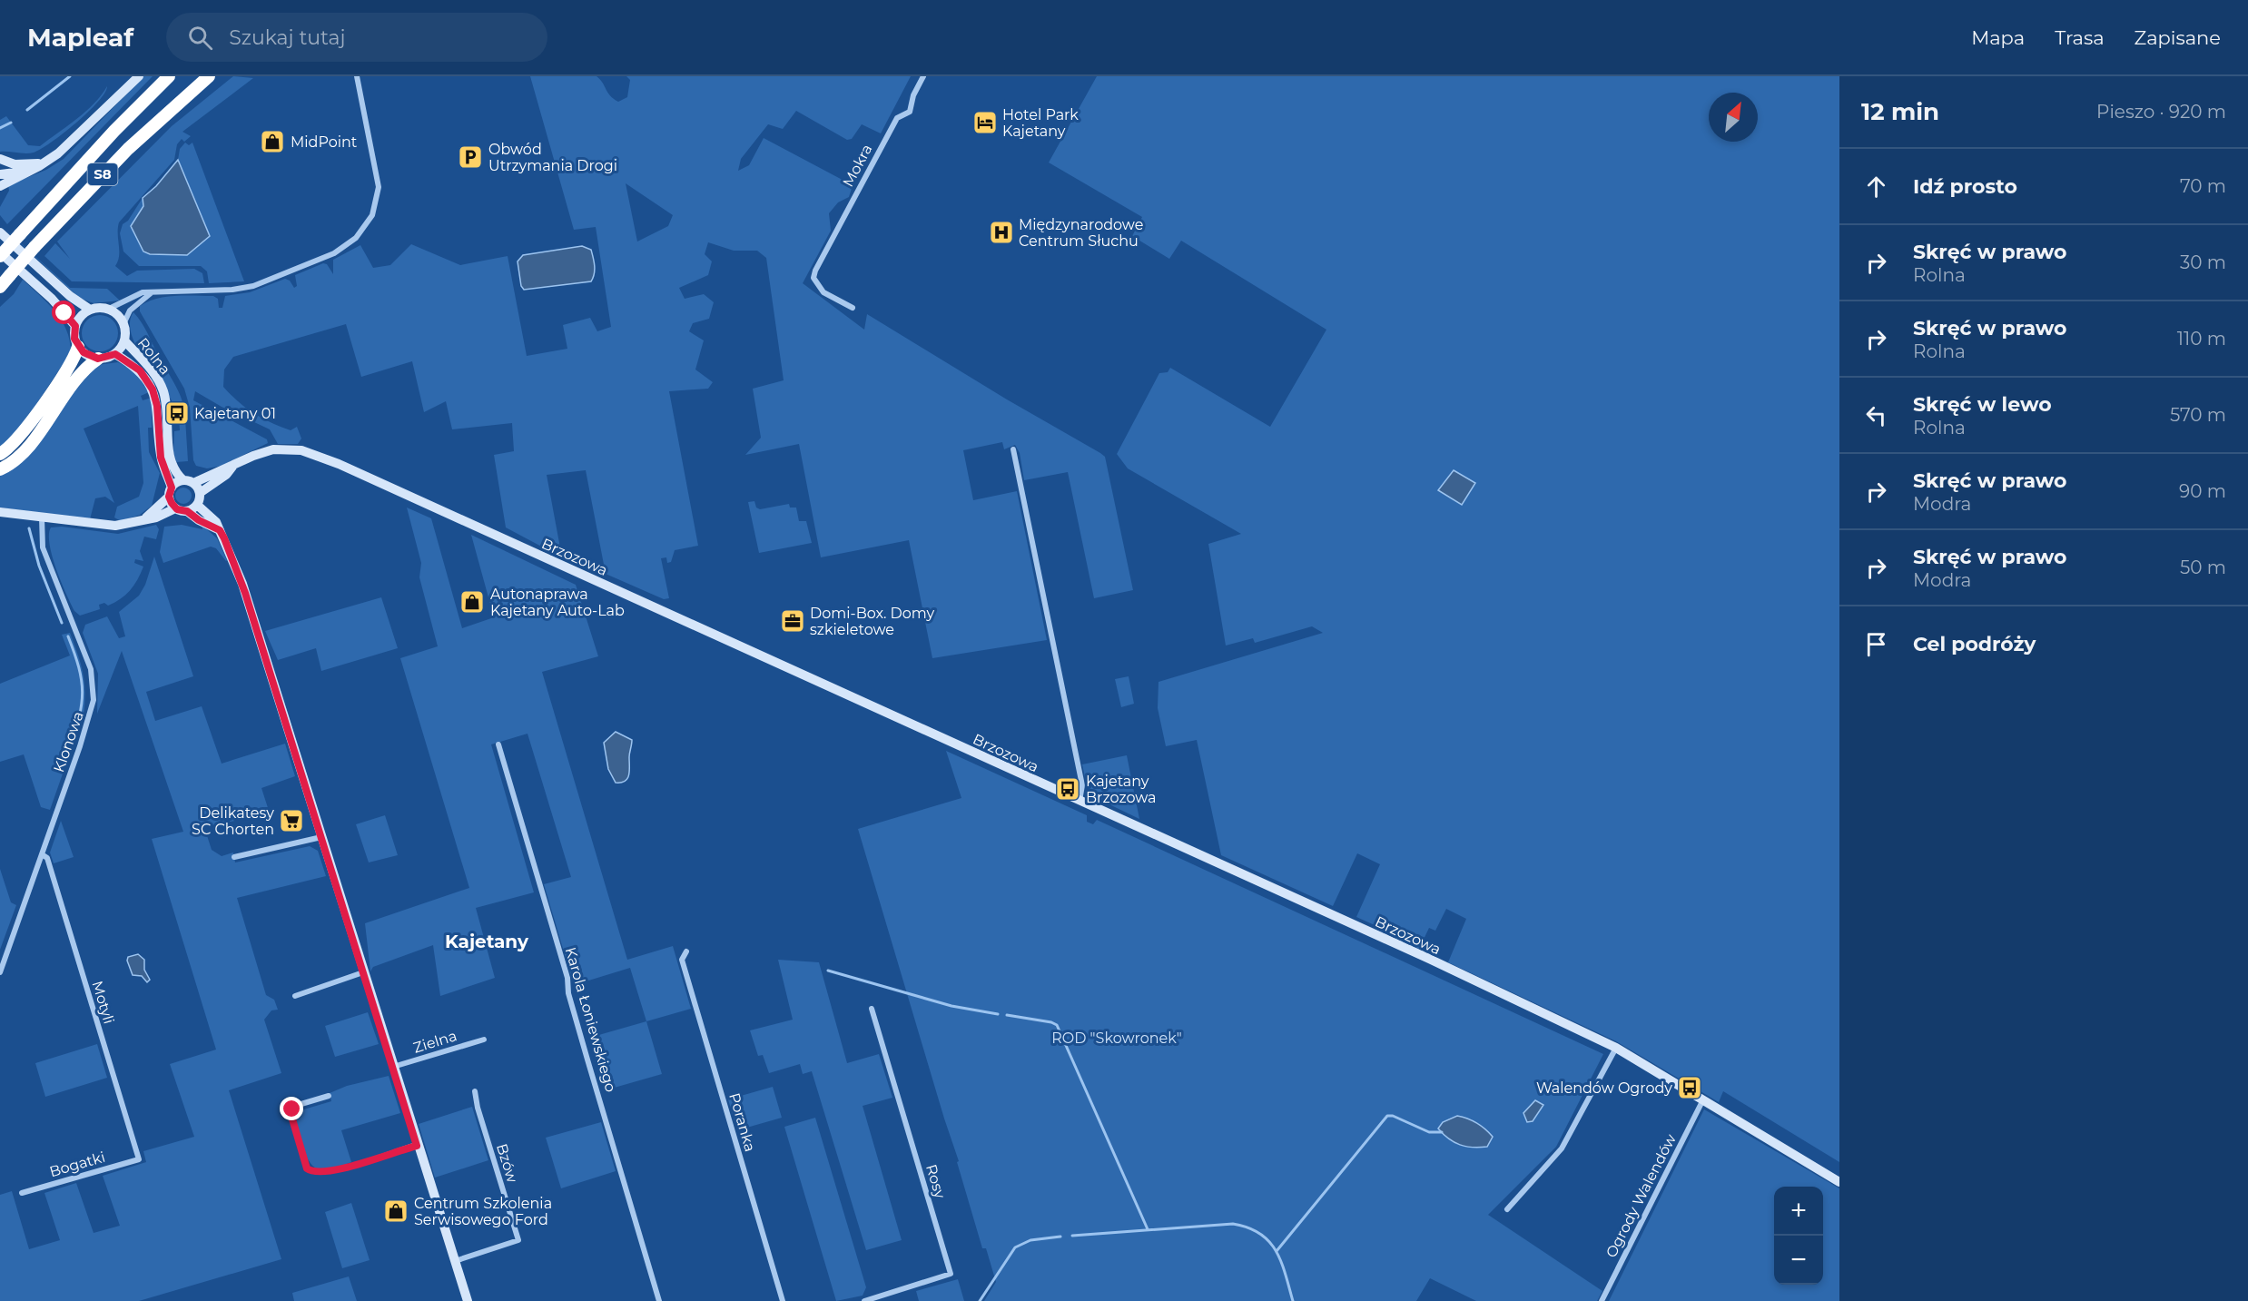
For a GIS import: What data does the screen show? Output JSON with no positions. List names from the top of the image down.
{
  "streets": {
    "highway": ["S8"],
    "street": [
      "Mokra",
      "Rolna",
      "Brzozowa",
      "Klonowa",
      "Motyli",
      "Karola Łoniewskiego",
      "Zielna",
      "Poranka",
      "Bzów",
      "Bogatki",
      "Rosy",
      "Ogrody Walendów"
    ]
  },
  "crossings": [
    ["Rolna", "Brzozowa"],
    ["Brzozowa", "Ogrody Walendów"],
    ["Klonowa", "Motyli"],
    ["Motyli", "Bogatki"]
  ],
  "districts": ["Kajetany"],
  "parks": ["ROD \"Skowronek\""],
  "places": {
    "hotel": ["Hotel Park Kajetany"],
    "shop": ["MidPoint", "Autonaprawa Kajetany Auto-Lab", "Centrum Szkolenia Serwisowego Ford"],
    "parking": ["Obwód Utrzymania Drogi"],
    "hospital": ["Międzynarodowe Centrum Słuchu"],
    "bus stop": ["Kajetany 01", "Kajetany Brzozowa", "Walendów Ogrody"],
    "office": ["Domi-Box. Domy szkieletowe"],
    "supermarket": ["Delikatesy SC Chorten"]
  },
  "north": "top right",
  "page": {
    "header": "Mapleaf",
    "search": "Szukaj tutaj",
    "nav": ["Mapa", "Trasa", "Zapisane"],
    "heading": ["12 min", "Pieszo · 920 m"],
    "list": [
      ["Idź prosto", "70 m"],
      ["Skręć w prawo", "Rolna", "30 m"],
      ["Skręć w prawo", "Rolna", "110 m"],
      ["Skręć w lewo", "Rolna", "570 m"],
      ["Skręć w prawo", "Modra", "90 m"],
      ["Skręć w prawo", "Modra", "50 m"],
      "Cel podróży"
    ],
    "map_buttons": ["+", "−"]
  }
}
